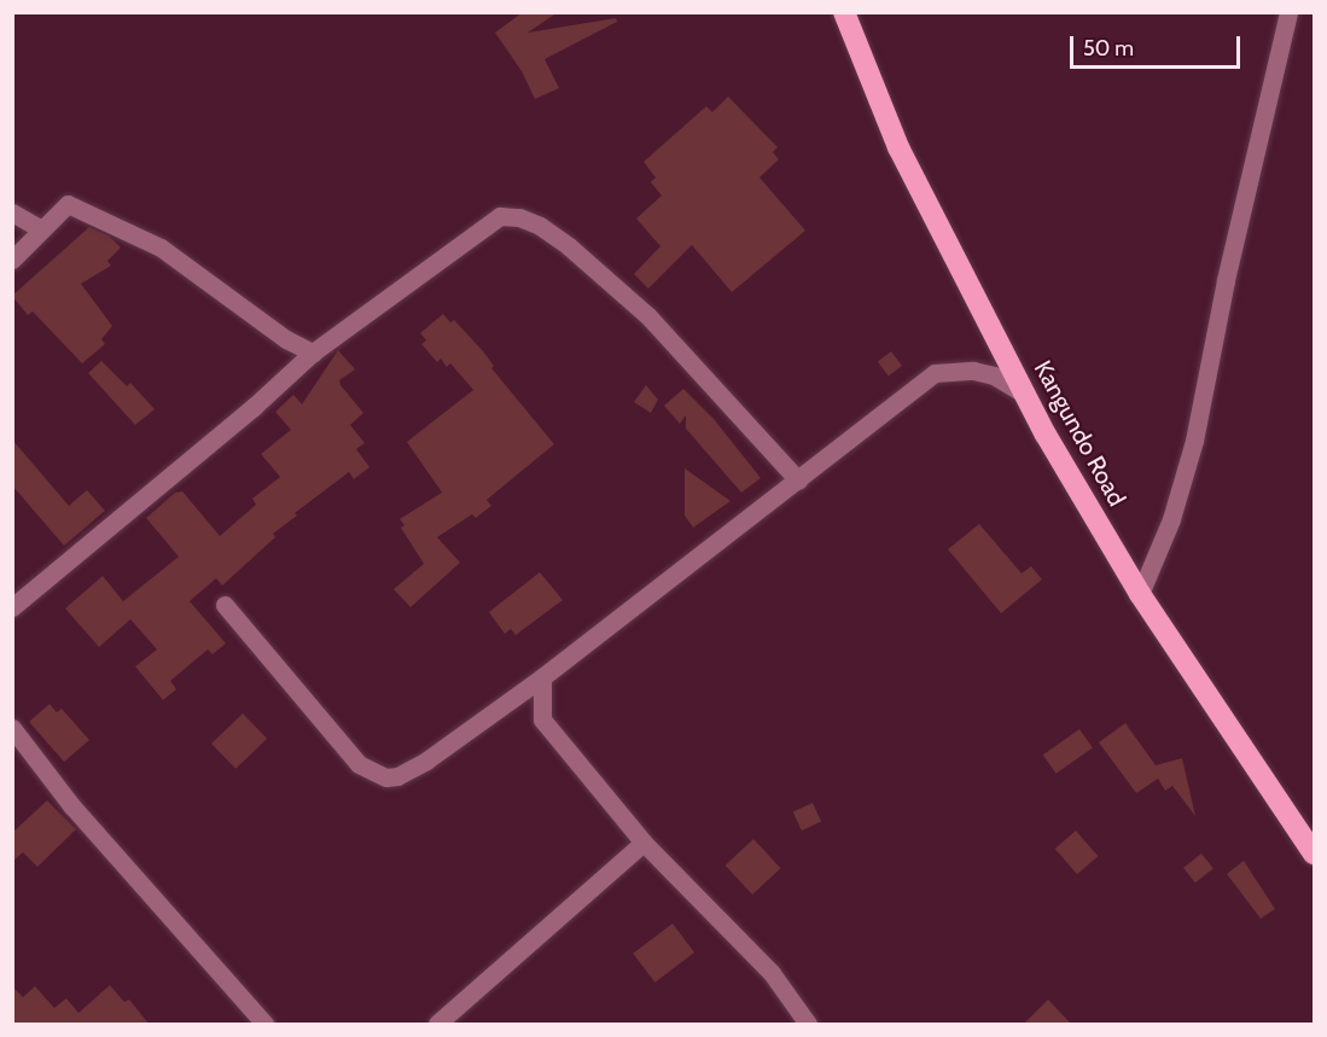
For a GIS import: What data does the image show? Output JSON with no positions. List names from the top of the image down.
{
  "streets": {
    "highway": ["Kangundo Road"]
  },
  "scale_bar": "50 m"
}
